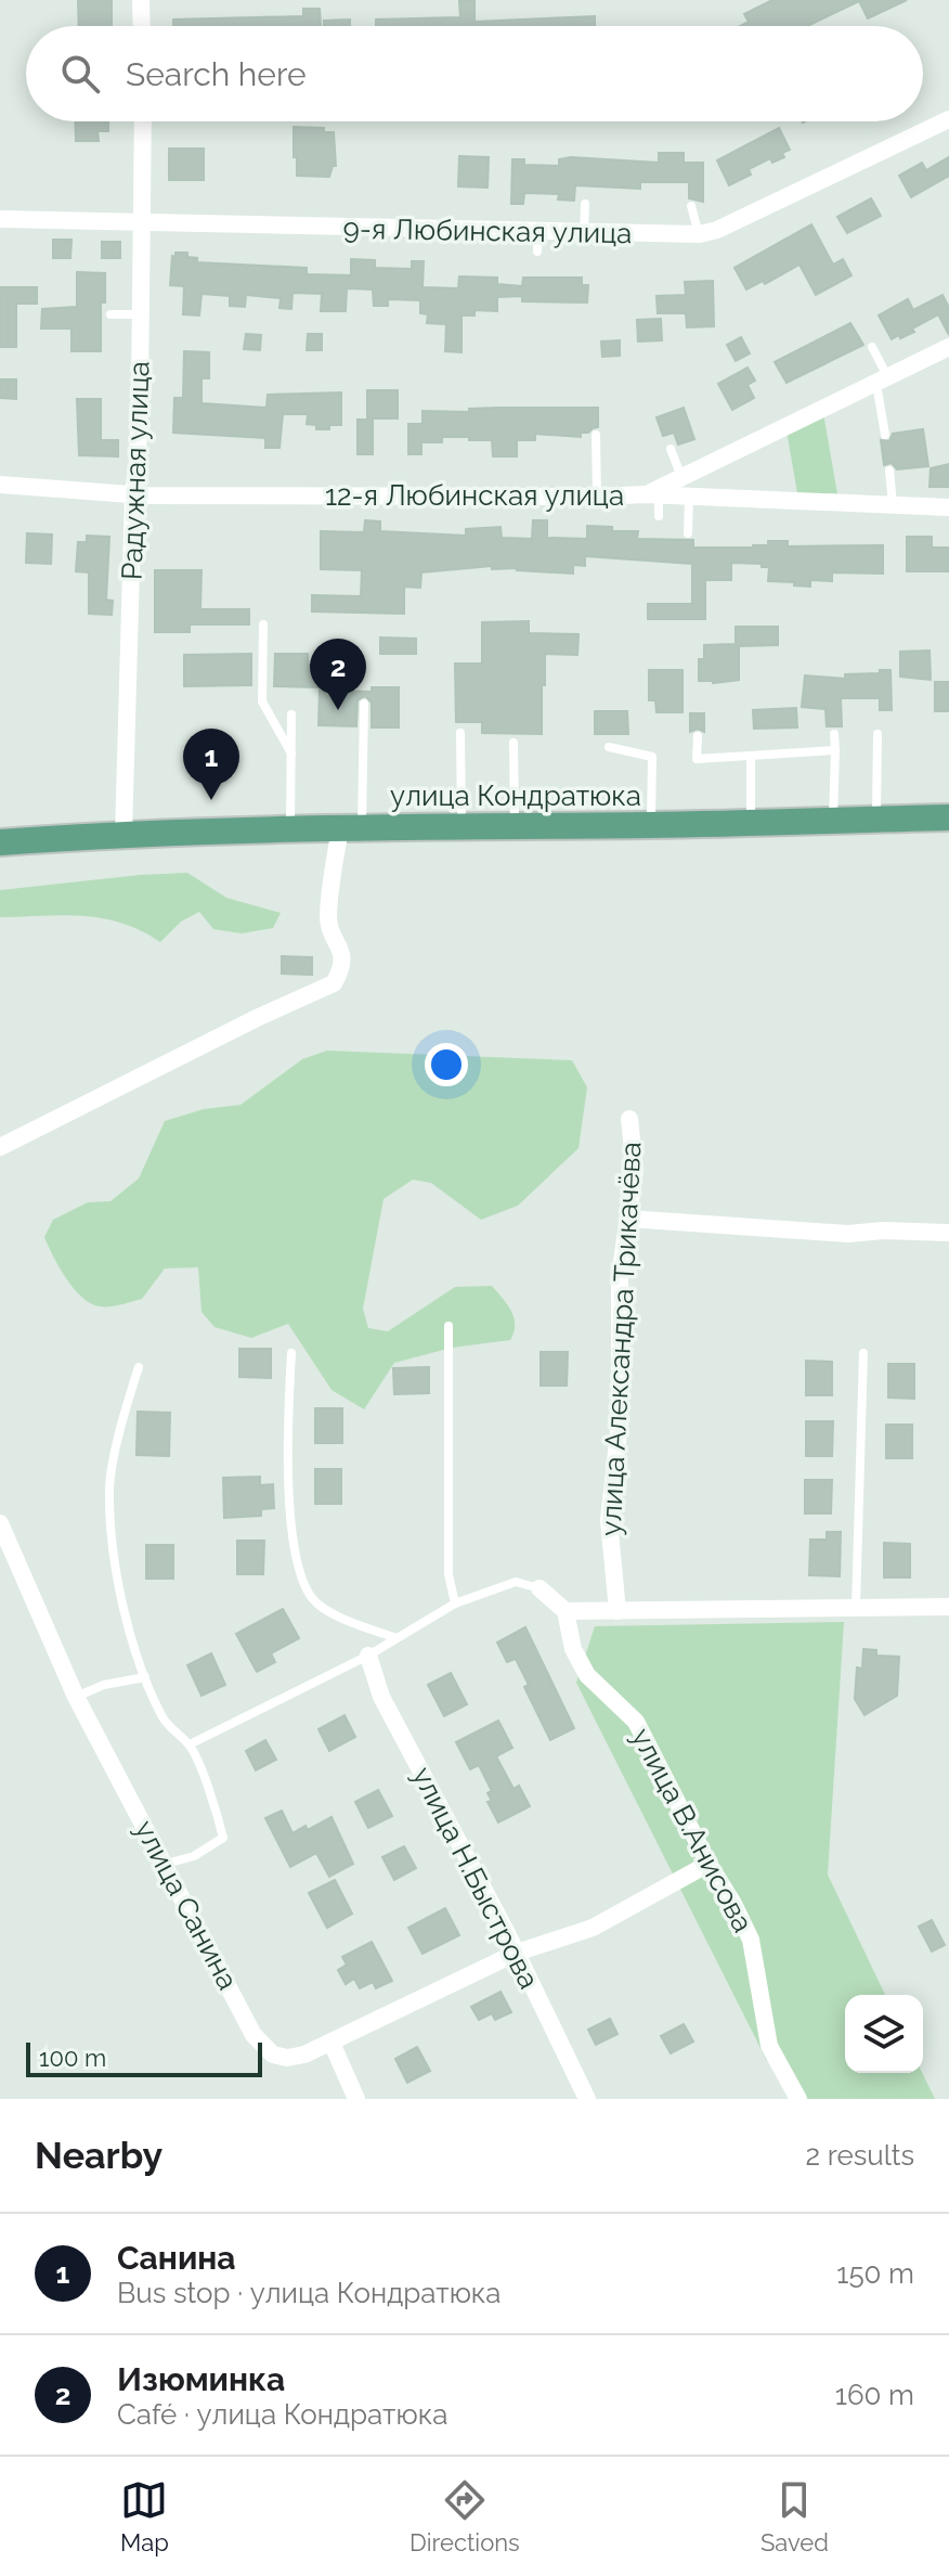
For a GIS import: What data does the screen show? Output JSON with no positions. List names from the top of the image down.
{
  "streets": {
    "main road": ["улица Кондратюка"],
    "street": [
      "9-я Любинская улица",
      "Радужная улица",
      "12-я Любинская улица",
      "улица Александра Трикачёва",
      "улица В.Анисова",
      "улица Н.Быстрова",
      "улица Санина"
    ]
  },
  "crossings": [
    ["9-я Любинская улица", "Радужная улица"],
    ["Радужная улица", "12-я Любинская улица"],
    ["Радужная улица", "улица Кондратюка"],
    ["улица В.Анисова", "улица Санина"],
    ["улица Н.Быстрова", "улица Санина"]
  ],
  "scale_bar": "100 m",
  "page": {
    "search": "Search here",
    "pins": ["2", "1"],
    "scale": "100 m",
    "heading": ["Nearby", "2 results"],
    "list": [
      {
        "mark": "1",
        "name": "Санина",
        "note": "Bus stop · улица Кондратюка",
        "value": "150 m"
      },
      {
        "mark": "2",
        "name": "Изюминка",
        "note": "Café · улица Кондратюка",
        "value": "160 m"
      }
    ],
    "nav": ["Map", "Directions", "Saved"]
  }
}
